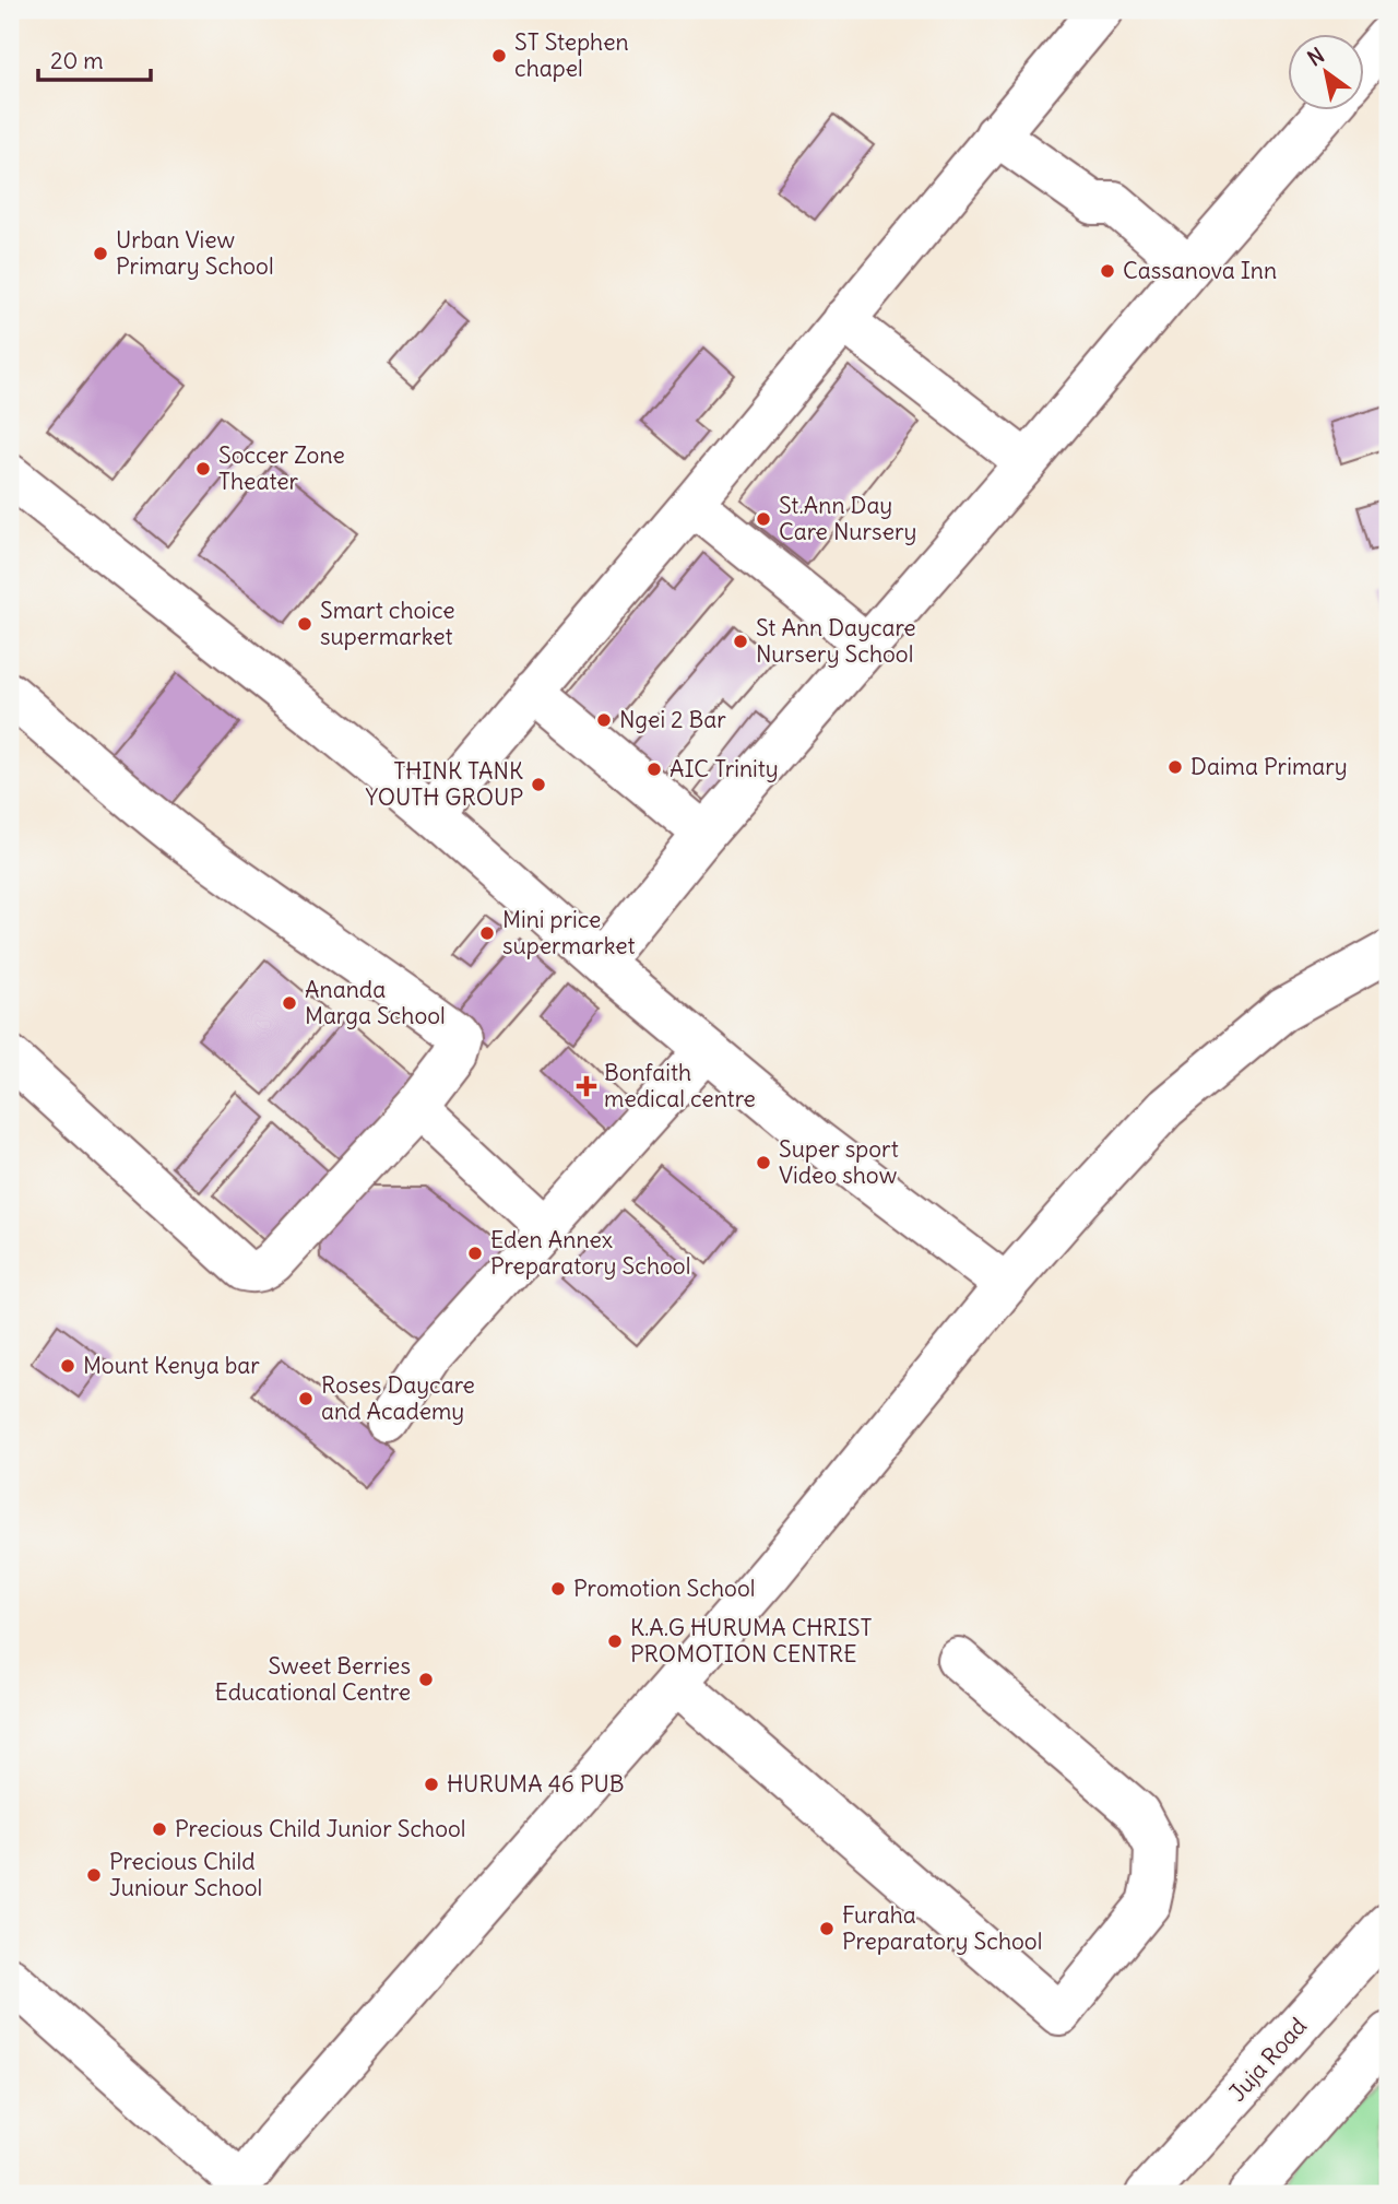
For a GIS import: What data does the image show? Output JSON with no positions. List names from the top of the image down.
{
  "streets": {
    "street": ["Juja Road"]
  },
  "places": {
    "other": [
      "ST Stephen chapel",
      "Urban View Primary School",
      "Cassanova Inn",
      "Soccer Zone Theater",
      "St.Ann Day Care Nursery",
      "Smart choice supermarket",
      "St Ann Daycare Nursery School",
      "Ngei 2 Bar",
      "Daima Primary",
      "AIC Trinity",
      "THINK TANK YOUTH GROUP",
      "Mini price supermarket",
      "Ananda Marga School",
      "Super sport Video show",
      "Eden Annex Preparatory School",
      "Mount Kenya bar",
      "Roses Daycare and Academy",
      "Promotion School",
      "K.A.G HURUMA CHRIST PROMOTION CENTRE",
      "Sweet Berries Educational Centre",
      "HURUMA 46 PUB",
      "Precious Child Junior School",
      "Precious Child Juniour School",
      "Furaha Preparatory School"
    ],
    "health": ["Bonfaith medical centre"]
  },
  "scale_bar": "20 m",
  "north": "top left"
}
